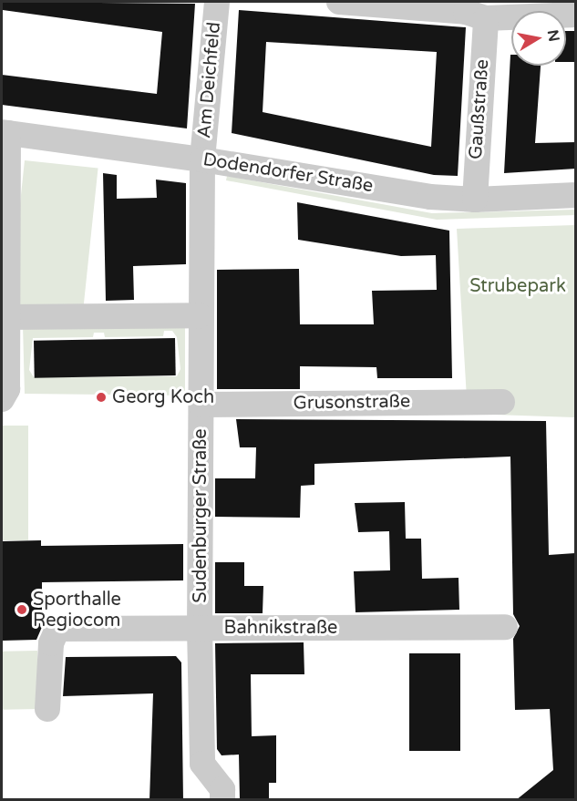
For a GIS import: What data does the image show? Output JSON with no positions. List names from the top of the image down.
{
  "streets": {
    "street": [
      "Am Deichfeld",
      "Gaußstraße",
      "Dodendorfer Straße",
      "Grusonstraße",
      "Sudenburger Straße",
      "Bahnikstraße"
    ]
  },
  "crossings": [
    ["Am Deichfeld", "Dodendorfer Straße"],
    ["Am Deichfeld", "Sudenburger Straße"],
    ["Gaußstraße", "Dodendorfer Straße"],
    ["Dodendorfer Straße", "Sudenburger Straße"],
    ["Grusonstraße", "Sudenburger Straße"],
    ["Sudenburger Straße", "Bahnikstraße"]
  ],
  "parks": ["Strubepark"],
  "places": ["Georg Koch", "Sporthalle Regiocom"],
  "north": "right"
}
